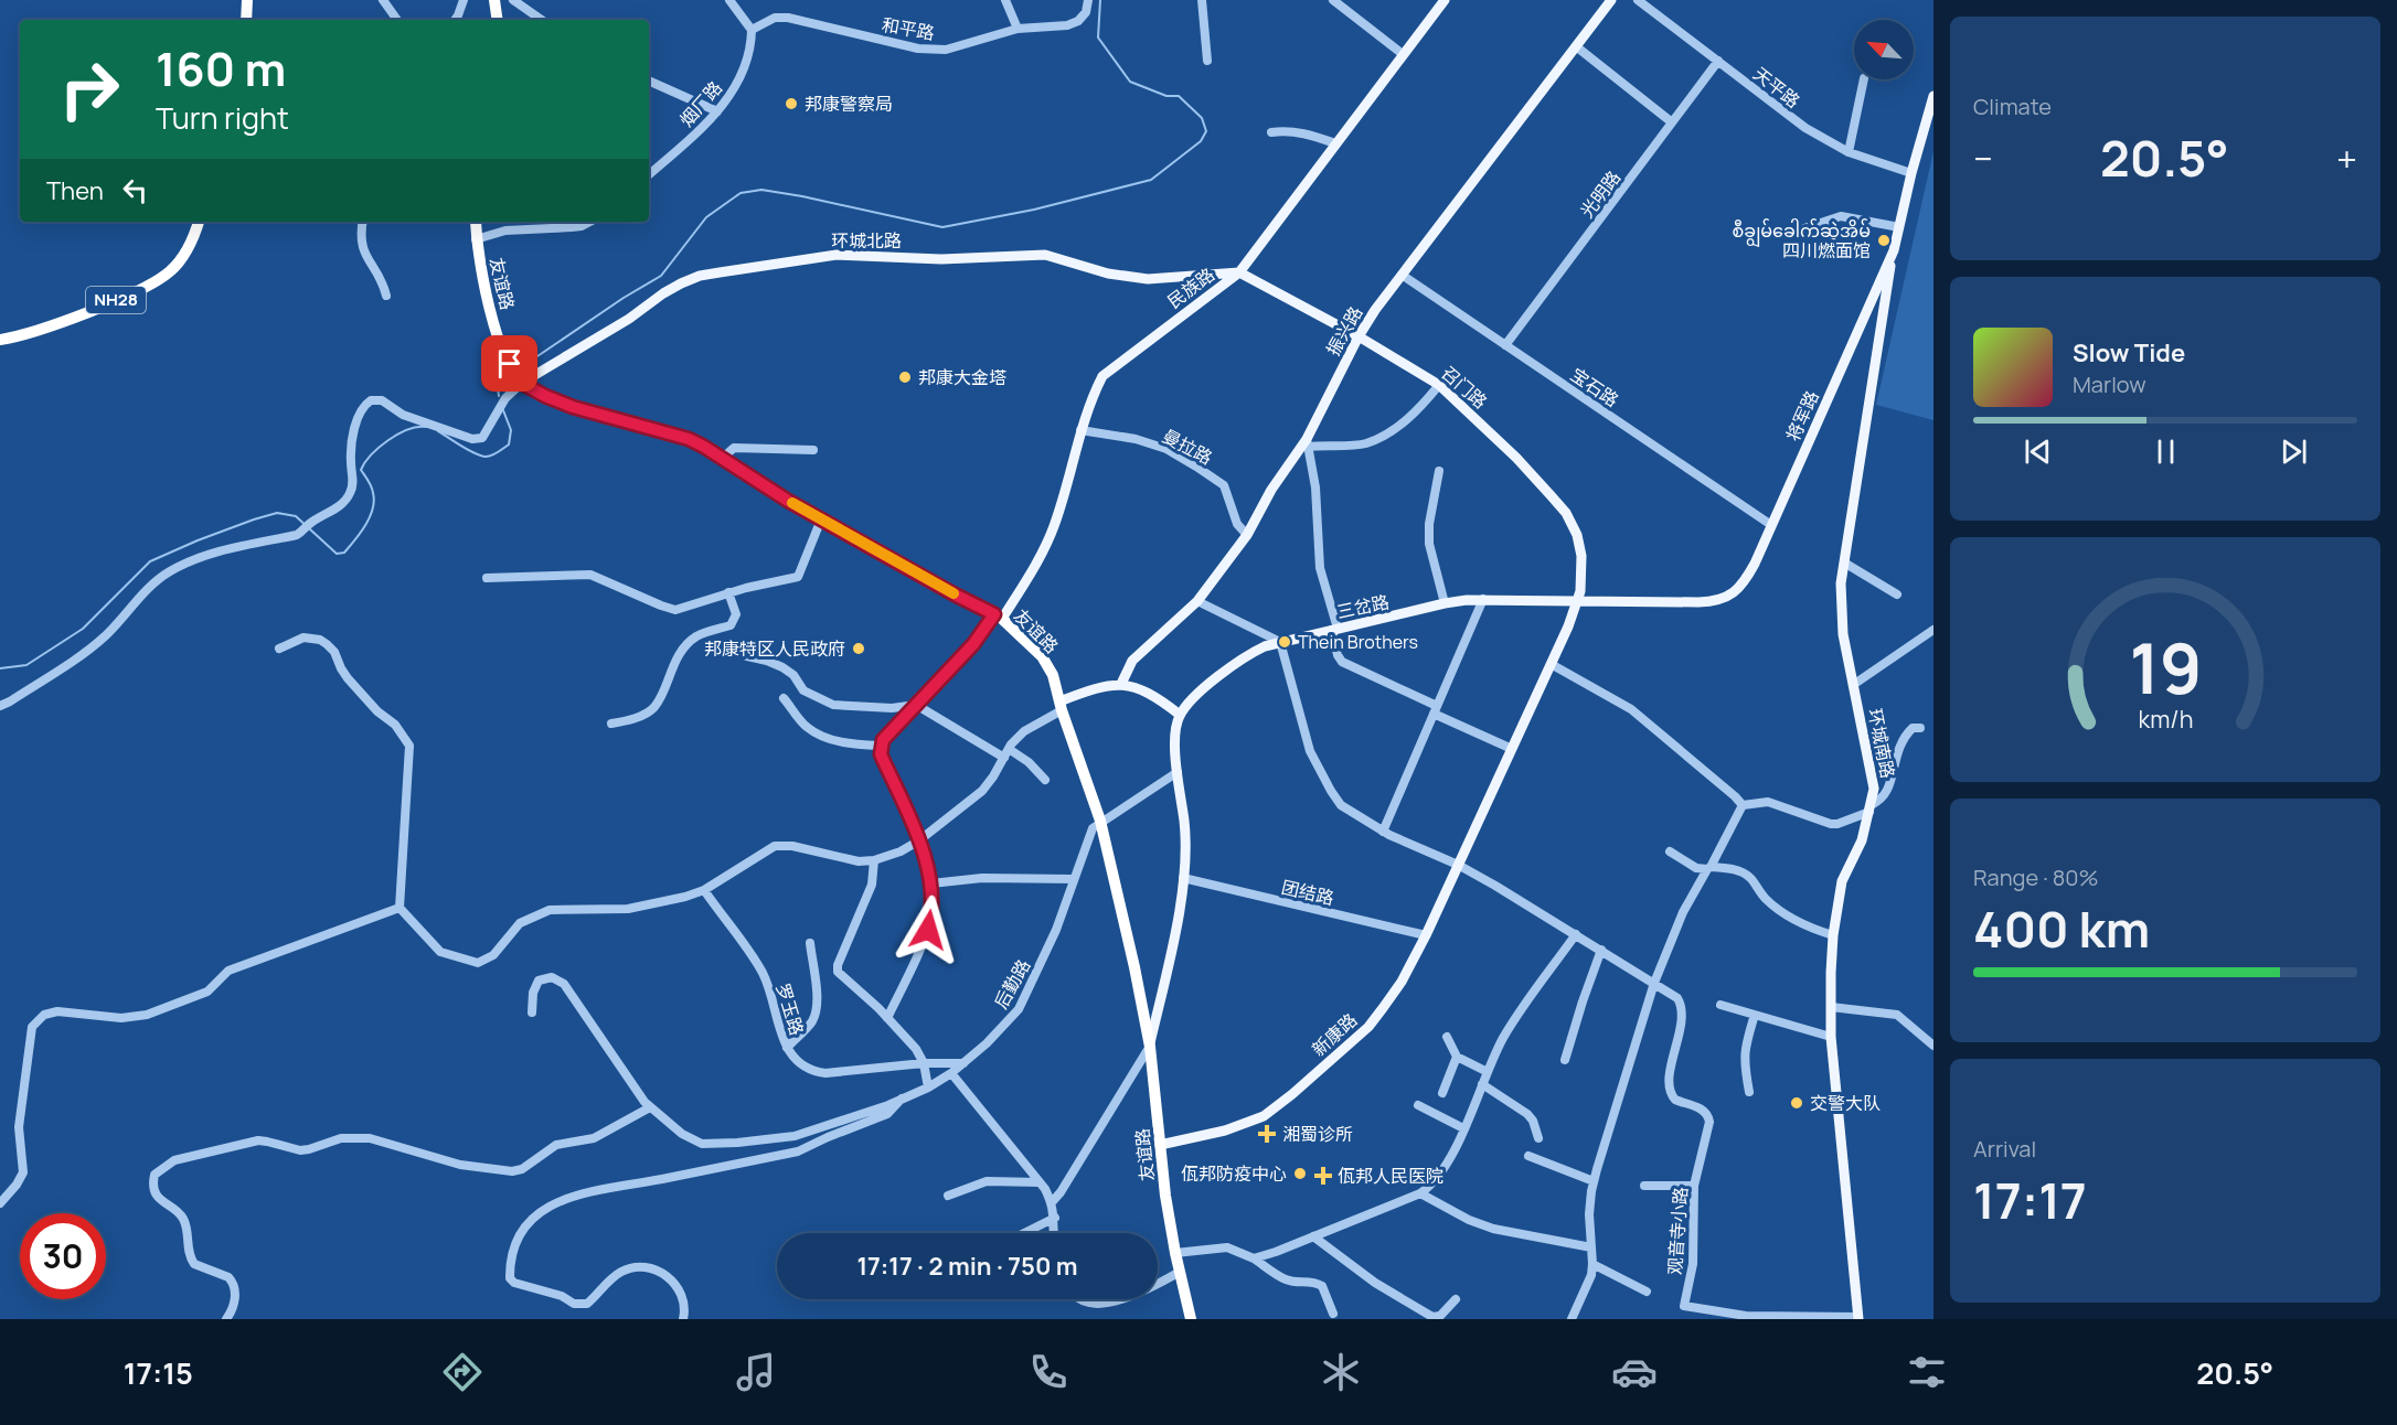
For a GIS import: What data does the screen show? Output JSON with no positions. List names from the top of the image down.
{
  "streets": {
    "highway": ["友谊路", "NH28"],
    "main road": [
      "环城北路",
      "民族路",
      "振兴路",
      "召门路",
      "将军路",
      "三岔路",
      "环城南路",
      "新康路"
    ],
    "street": [
      "和平路",
      "天平路",
      "烟厂路",
      "光明路",
      "宝石路",
      "曼拉路",
      "团结路",
      "后勤路",
      "罗玉路",
      "观音寺小路"
    ]
  },
  "crossings": [
    ["和平路", "烟厂路"],
    ["天平路", "光明路"],
    ["天平路", "将军路"],
    ["光明路", "宝石路"],
    ["环城北路", "友谊路"],
    ["环城北路", "民族路"],
    ["环城北路", "召门路"],
    ["友谊路", "民族路"],
    ["友谊路", "后勤路"],
    ["友谊路", "新康路"],
    ["民族路", "召门路"],
    ["民族路", "曼拉路"],
    ["振兴路", "召门路"],
    ["振兴路", "宝石路"],
    ["振兴路", "曼拉路"],
    ["召门路", "将军路"],
    ["召门路", "三岔路"],
    ["召门路", "新康路"],
    ["宝石路", "将军路"],
    ["将军路", "三岔路"],
    ["将军路", "环城南路"],
    ["将军路", "新康路"],
    ["三岔路", "新康路"],
    ["环城南路", "观音寺小路"],
    ["团结路", "新康路"],
    ["后勤路", "罗玉路"]
  ],
  "places": {
    "other": [
      "邦康警察局",
      "စီချွမ်ခေါက်ဆွဲအိမ် 四川燃面馆",
      "邦康大金塔",
      "Thein Brothers",
      "邦康特区人民政府",
      "交警大队",
      "佤邦防疫中心"
    ],
    "health": ["湘蜀诊所", "佤邦人民医院"]
  },
  "north": "top left",
  "page": {
    "tile": [
      "Climate",
      ["Range · 80%", "400 km"],
      ["Arrival", "17:17"]
    ],
    "turn": ["160 m", "Turn right"],
    "heat": ["−", "20.5°", "+"],
    "then": "Then",
    "song": ["Slow Tide", "Marlow"],
    "limit": "30",
    "trip": "17:17 · 2 min · 750 m",
    "tabs": ["17:15", "20.5°"],
    "gauge": ["19", "km/h"]
  }
}
